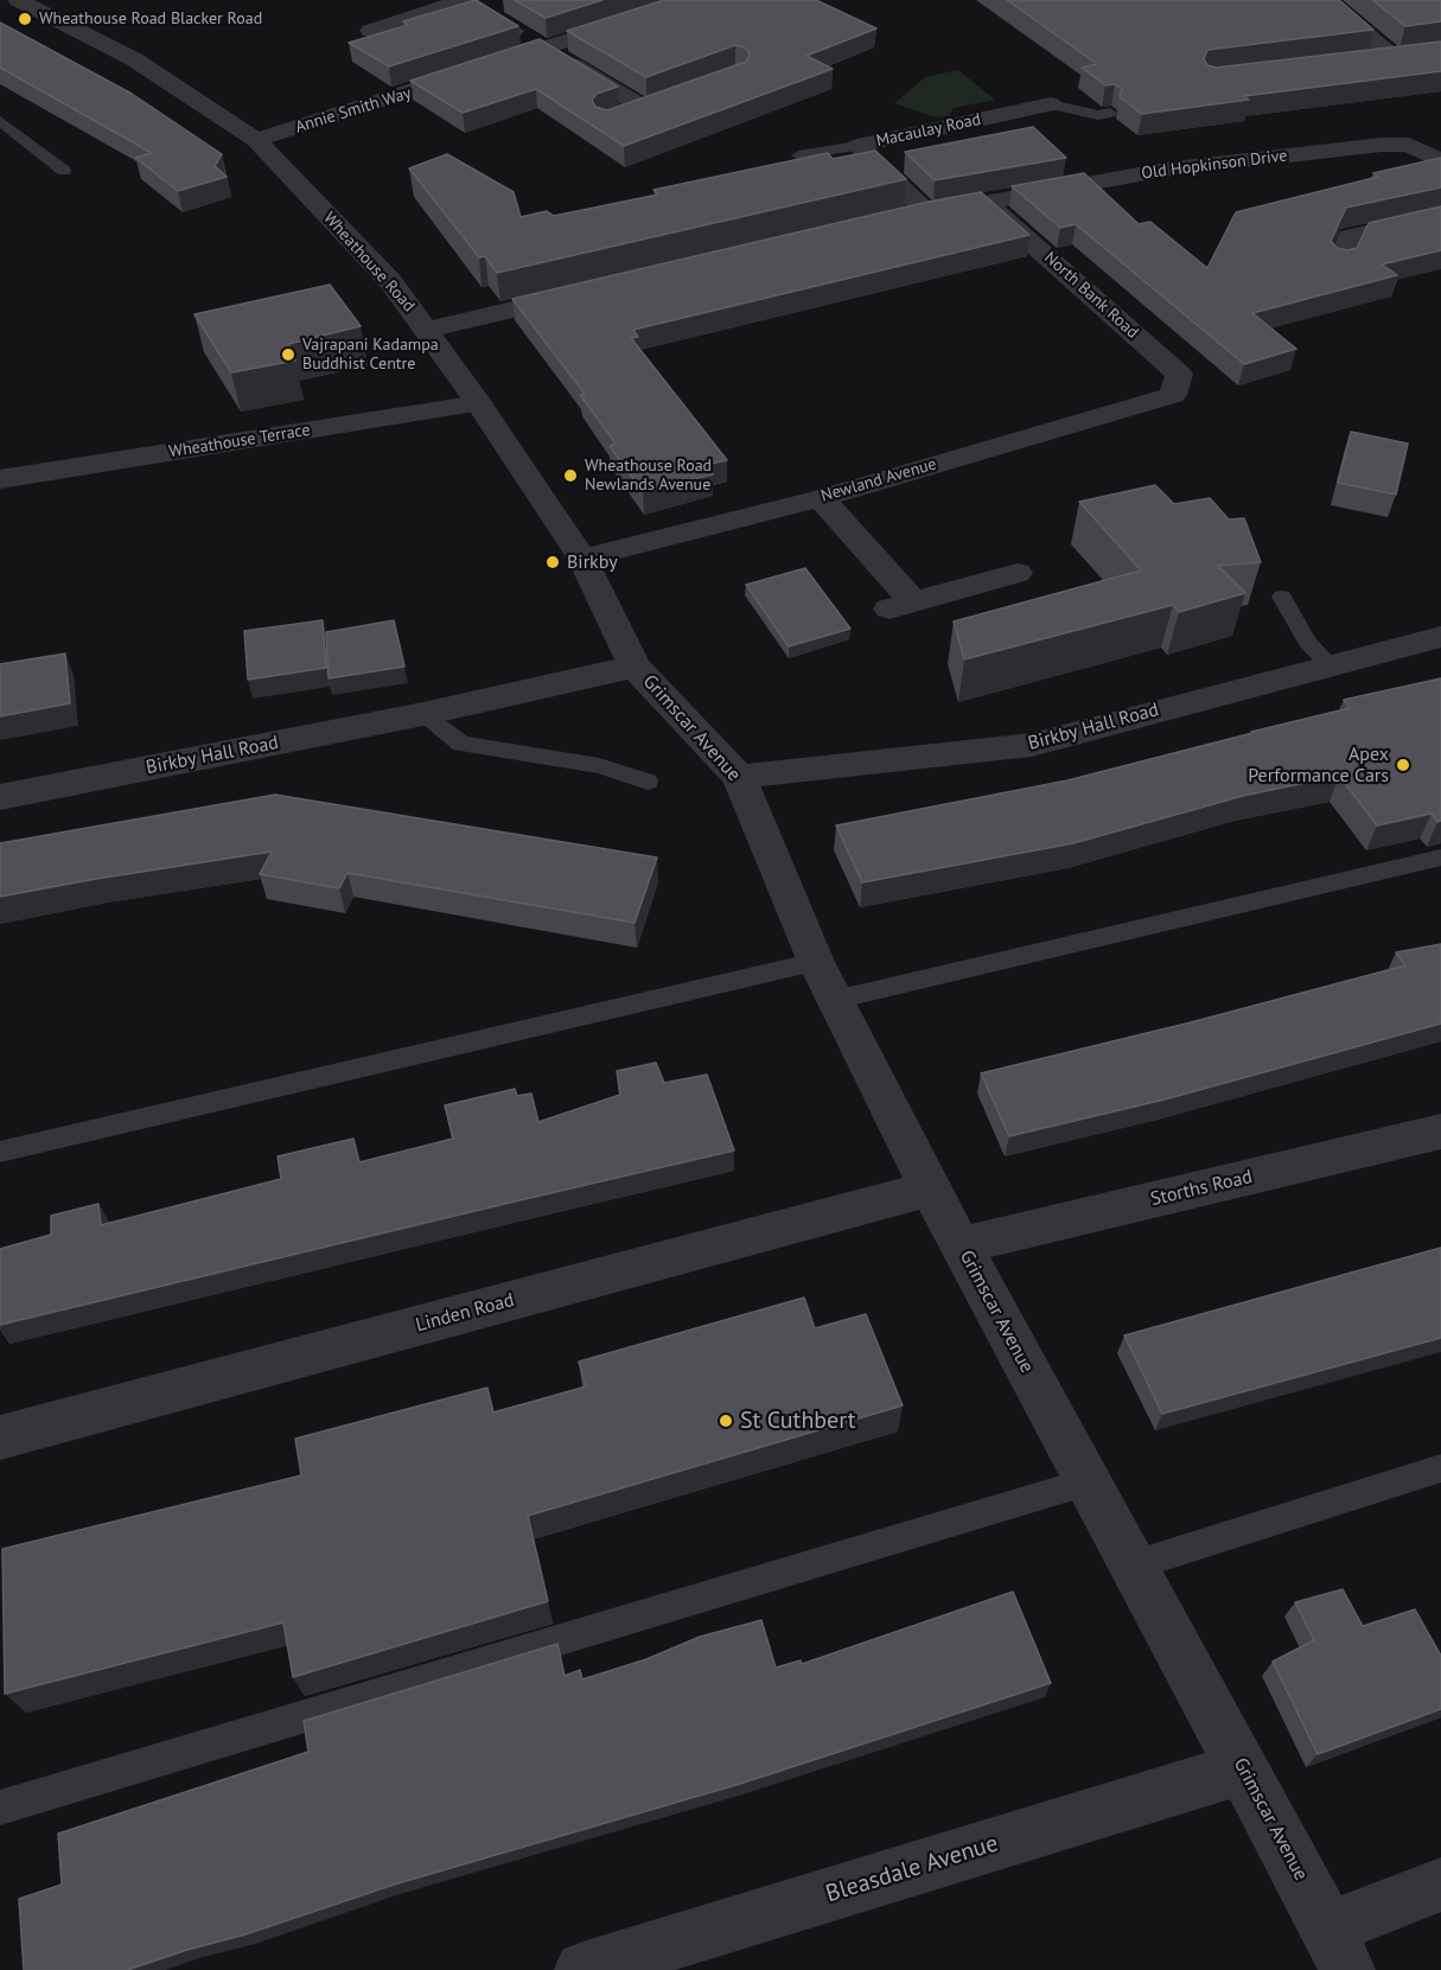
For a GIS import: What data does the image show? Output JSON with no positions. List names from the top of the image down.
{
  "streets": {
    "street": [
      "Annie Smith Way",
      "Macaulay Road",
      "Old Hopkinson Drive",
      "Wheathouse Road",
      "North Bank Road",
      "Wheathouse Terrace",
      "Newland Avenue",
      "Birkby Hall Road",
      "Grimscar Avenue",
      "Storths Road",
      "Linden Road",
      "Bleasdale Avenue"
    ]
  },
  "crossings": [
    ["Annie Smith Way", "Wheathouse Road"],
    ["Old Hopkinson Drive", "North Bank Road"],
    ["Wheathouse Road", "Wheathouse Terrace"],
    ["Wheathouse Road", "Newland Avenue"],
    ["Wheathouse Road", "Birkby Hall Road"],
    ["Wheathouse Road", "Grimscar Avenue"],
    ["North Bank Road", "Newland Avenue"],
    ["Birkby Hall Road", "Grimscar Avenue"],
    ["Grimscar Avenue", "Storths Road"],
    ["Grimscar Avenue", "Linden Road"],
    ["Grimscar Avenue", "Bleasdale Avenue"]
  ],
  "places": [
    "Wheathouse Road Blacker Road",
    "Vajrapani Kadampa Buddhist Centre",
    "Wheathouse Road Newlands Avenue",
    "Birkby",
    "Apex Performance Cars",
    "St Cuthbert"
  ]
}
